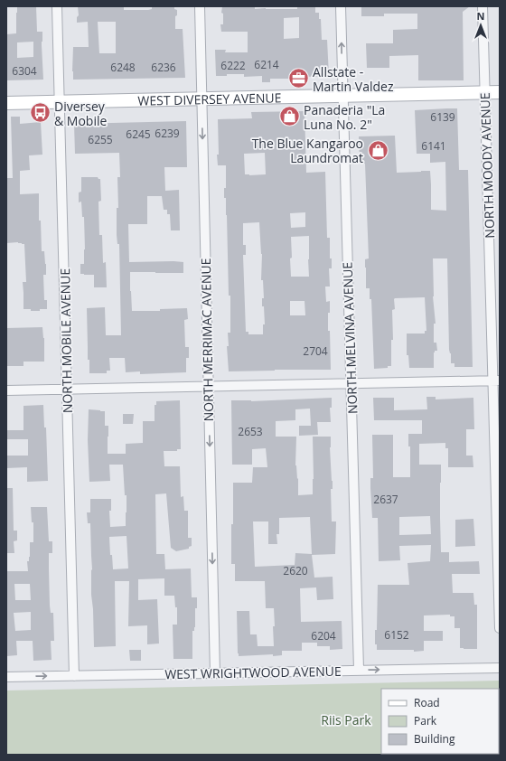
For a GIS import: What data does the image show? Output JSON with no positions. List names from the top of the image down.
{
  "streets": {
    "main road": ["WEST DIVERSEY AVENUE"],
    "street": [
      "NORTH MOODY AVENUE",
      "NORTH MELVINA AVENUE",
      "NORTH MERRIMAC AVENUE",
      "NORTH MOBILE AVENUE",
      "WEST WRIGHTWOOD AVENUE"
    ]
  },
  "crossings": [
    ["WEST DIVERSEY AVENUE", "NORTH MOODY AVENUE"],
    ["WEST DIVERSEY AVENUE", "NORTH MELVINA AVENUE"],
    ["WEST DIVERSEY AVENUE", "NORTH MERRIMAC AVENUE"],
    ["WEST DIVERSEY AVENUE", "NORTH MOBILE AVENUE"],
    ["NORTH MELVINA AVENUE", "WEST WRIGHTWOOD AVENUE"],
    ["NORTH MERRIMAC AVENUE", "WEST WRIGHTWOOD AVENUE"],
    ["NORTH MOBILE AVENUE", "WEST WRIGHTWOOD AVENUE"]
  ],
  "one_way": ["NORTH MERRIMAC AVENUE", "WEST WRIGHTWOOD AVENUE"],
  "parks": ["Riis Park"],
  "places": {
    "office": ["Allstate - Martin Valdez"],
    "bus stop": ["Diversey & Mobile"],
    "shop": ["Panaderia \"La Luna No. 2\"", "The Blue Kangaroo Laundromat"]
  },
  "house_numbers": [
    "6214",
    "6222",
    "6248",
    "6236",
    "6304",
    "6139",
    "6239",
    "6245",
    "6255",
    "6141",
    "2704",
    "2653",
    "2637",
    "2620",
    "6152",
    "6204"
  ],
  "legend": ["Road", "Park", "Building"],
  "north": "top"
}
